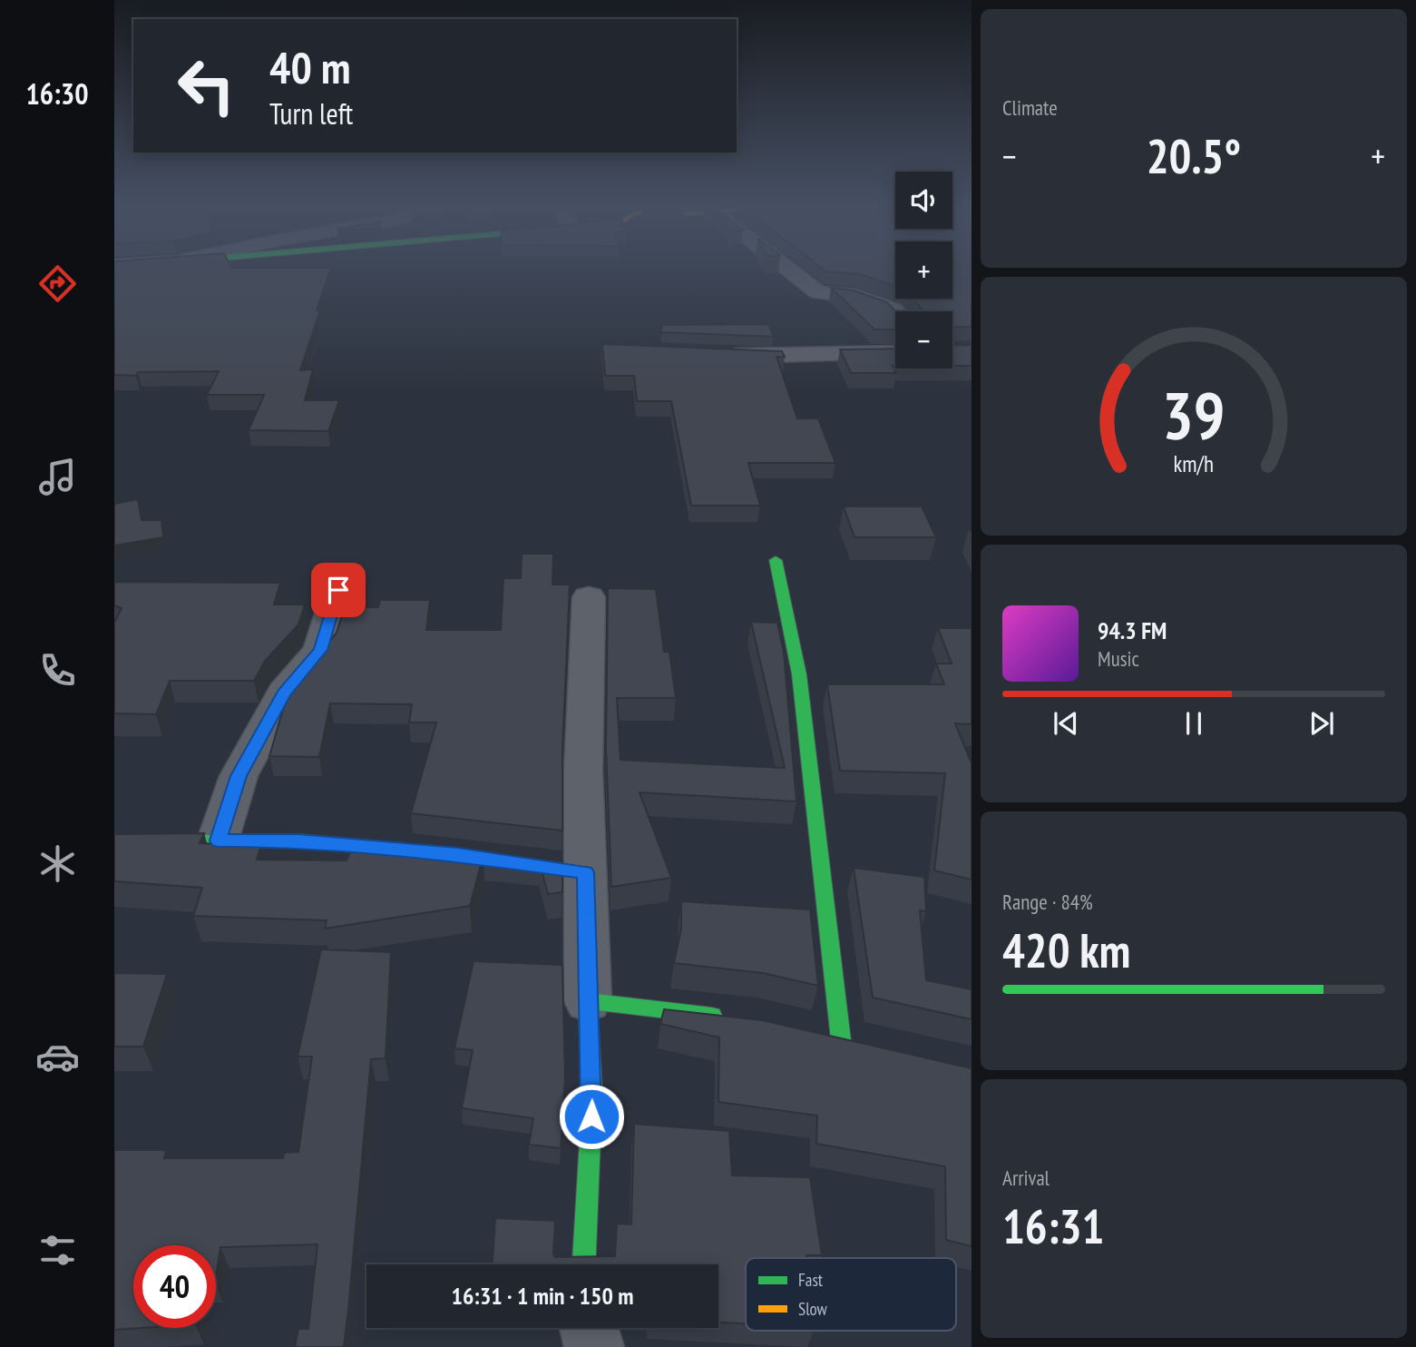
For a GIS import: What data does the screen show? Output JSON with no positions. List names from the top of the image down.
{
  "legend": ["Fast", "Slow"],
  "page": {
    "tabs": "16:30",
    "tile": [
      "Climate",
      ["Range · 84%", "420 km"],
      ["Arrival", "16:31"]
    ],
    "turn": ["40 m", "Turn left"],
    "heat": ["−", "20.5°", "+"],
    "map_buttons": ["+", "−"],
    "song": ["94.3 FM", "Music"],
    "limit": "40",
    "trip": "16:31 · 1 min · 150 m",
    "gauge": ["39", "km/h"]
  }
}
